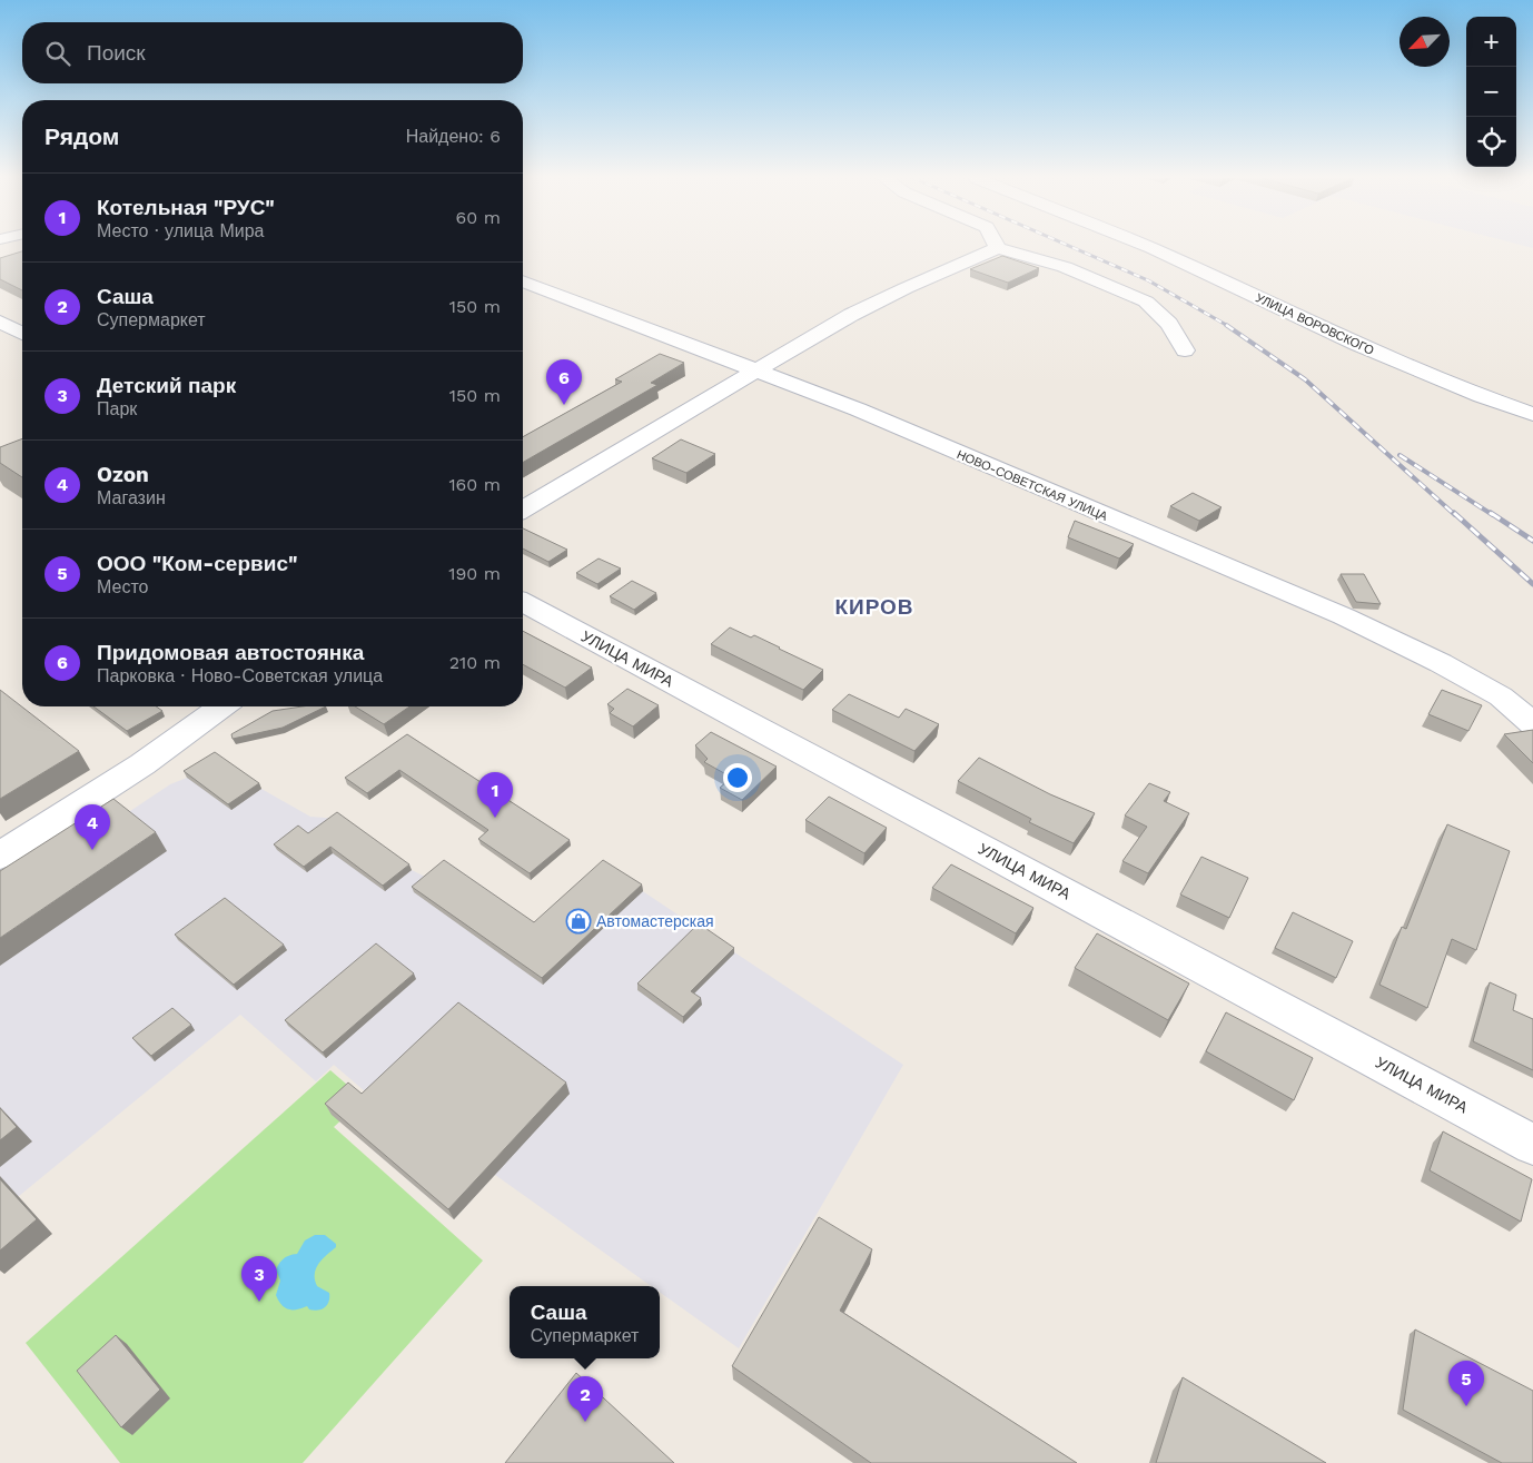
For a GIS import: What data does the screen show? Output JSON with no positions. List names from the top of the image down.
{
  "streets": {
    "street": ["УЛИЦА ВОРОВСКОГО", "НОВО-СОВЕТСКАЯ УЛИЦА", "УЛИЦА МИРА"]
  },
  "districts": ["КИРОВ"],
  "places": {
    "shop": ["Автомастерская"]
  },
  "north": "bottom left",
  "page": {
    "map_buttons": ["+", "−"],
    "search": "Поиск",
    "heading": ["Рядом", "Найдено: 6"],
    "list": [
      {
        "mark": "1",
        "name": "Котельная \"РУС\"",
        "note": "Место · улица Мира",
        "value": "60 m"
      },
      {
        "mark": "2",
        "name": "Саша",
        "note": "Супермаркет",
        "value": "150 m"
      },
      {
        "mark": "3",
        "name": "Детский парк",
        "note": "Парк",
        "value": "150 m"
      },
      {
        "mark": "4",
        "name": "Ozon",
        "note": "Магазин",
        "value": "160 m"
      },
      {
        "mark": "5",
        "name": "ООО \"Ком-сервис\"",
        "note": "Место",
        "value": "190 m"
      },
      {
        "mark": "6",
        "name": "Придомовая автостоянка",
        "note": "Парковка · Ново-Советская улица",
        "value": "210 m"
      }
    ],
    "pins": [
      "6",
      "1",
      "4",
      "3",
      "5",
      "2"
    ],
    "popup": ["Саша", "Супермаркет"]
  }
}
